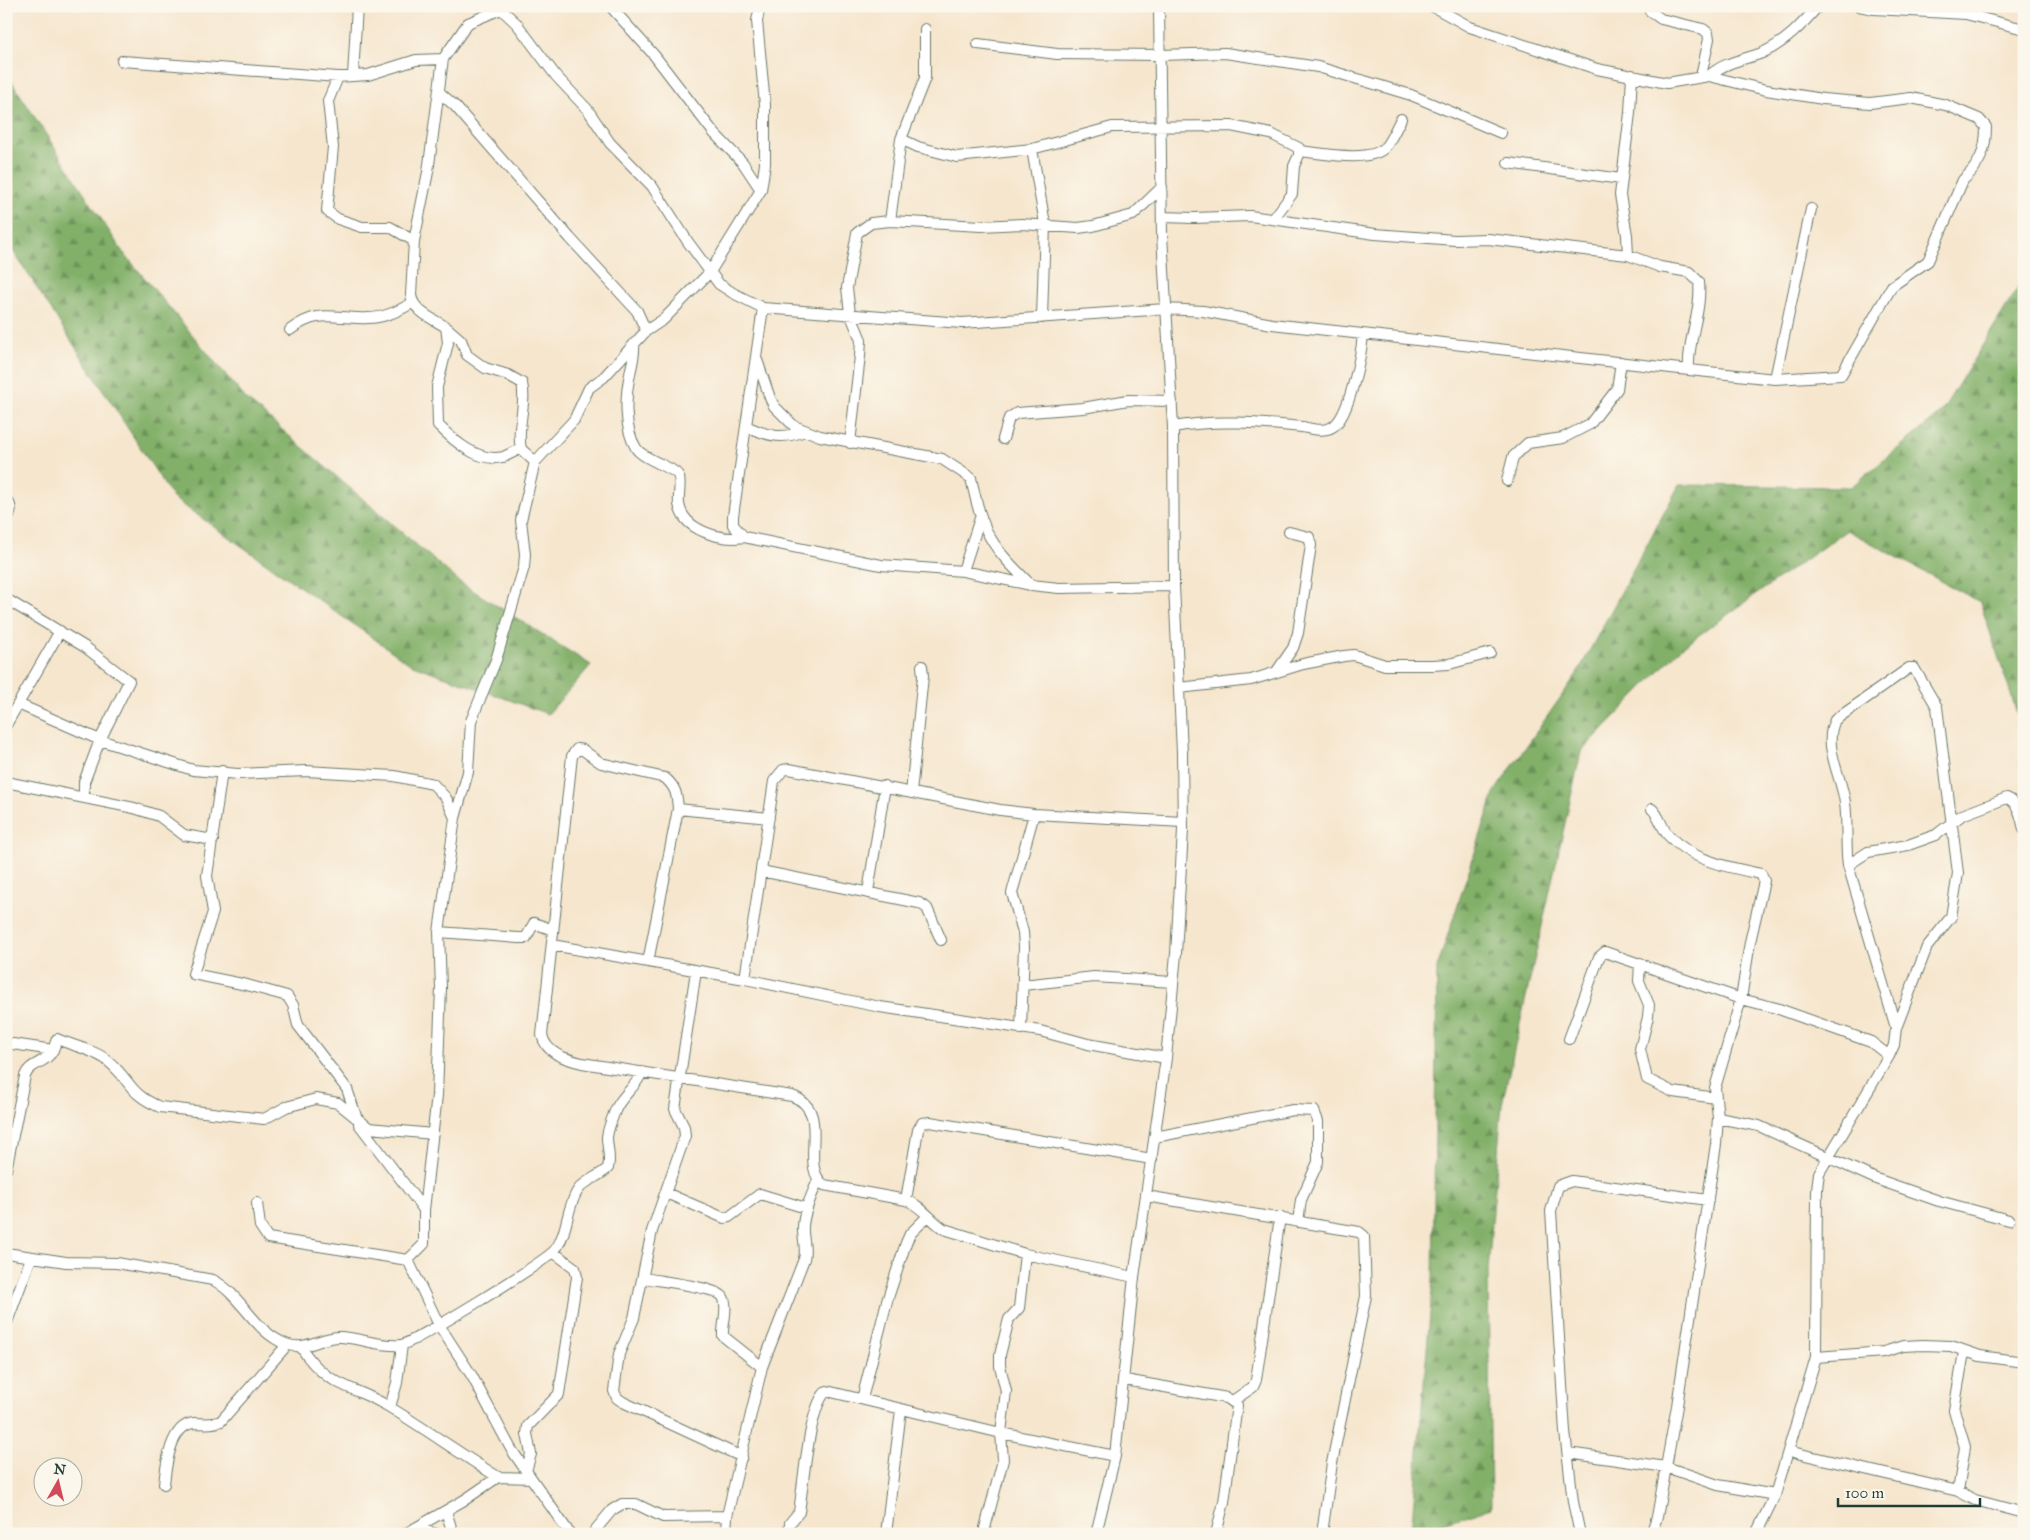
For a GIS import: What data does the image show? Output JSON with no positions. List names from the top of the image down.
{
  "scale_bar": "100 m",
  "north": "top"
}
